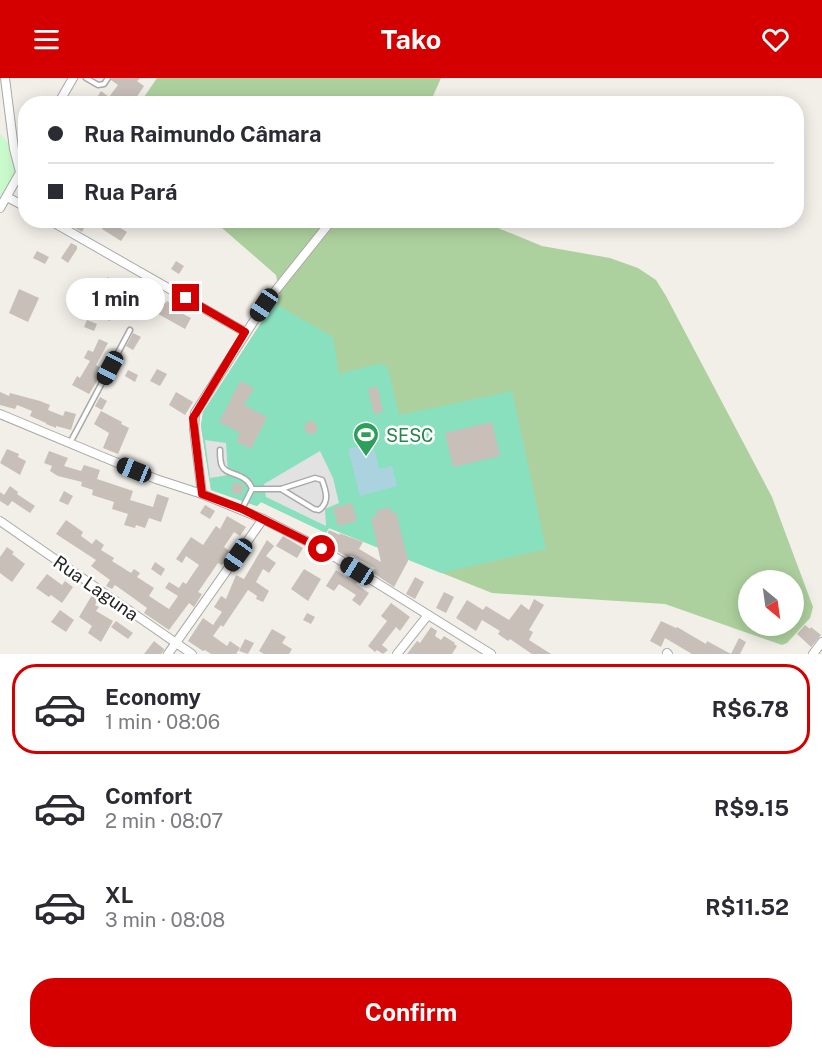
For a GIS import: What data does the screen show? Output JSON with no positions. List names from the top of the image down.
{
  "streets": {
    "street": ["Rua Laguna"]
  },
  "places": {
    "sports": ["SESC"]
  },
  "north": "bottom right",
  "page": {
    "header": "Tako",
    "banner": ["Rua Raimundo Câmara", "Rua Pará"],
    "bubble": "1 min",
    "list": [
      {
        "name": "Economy",
        "note": "1 min · 08:06",
        "value": "R$6.78"
      },
      {
        "name": "Comfort",
        "note": "2 min · 08:07",
        "value": "R$9.15"
      },
      {
        "name": "XL",
        "note": "3 min · 08:08",
        "value": "R$11.52"
      }
    ],
    "buttons": "Confirm"
  }
}
